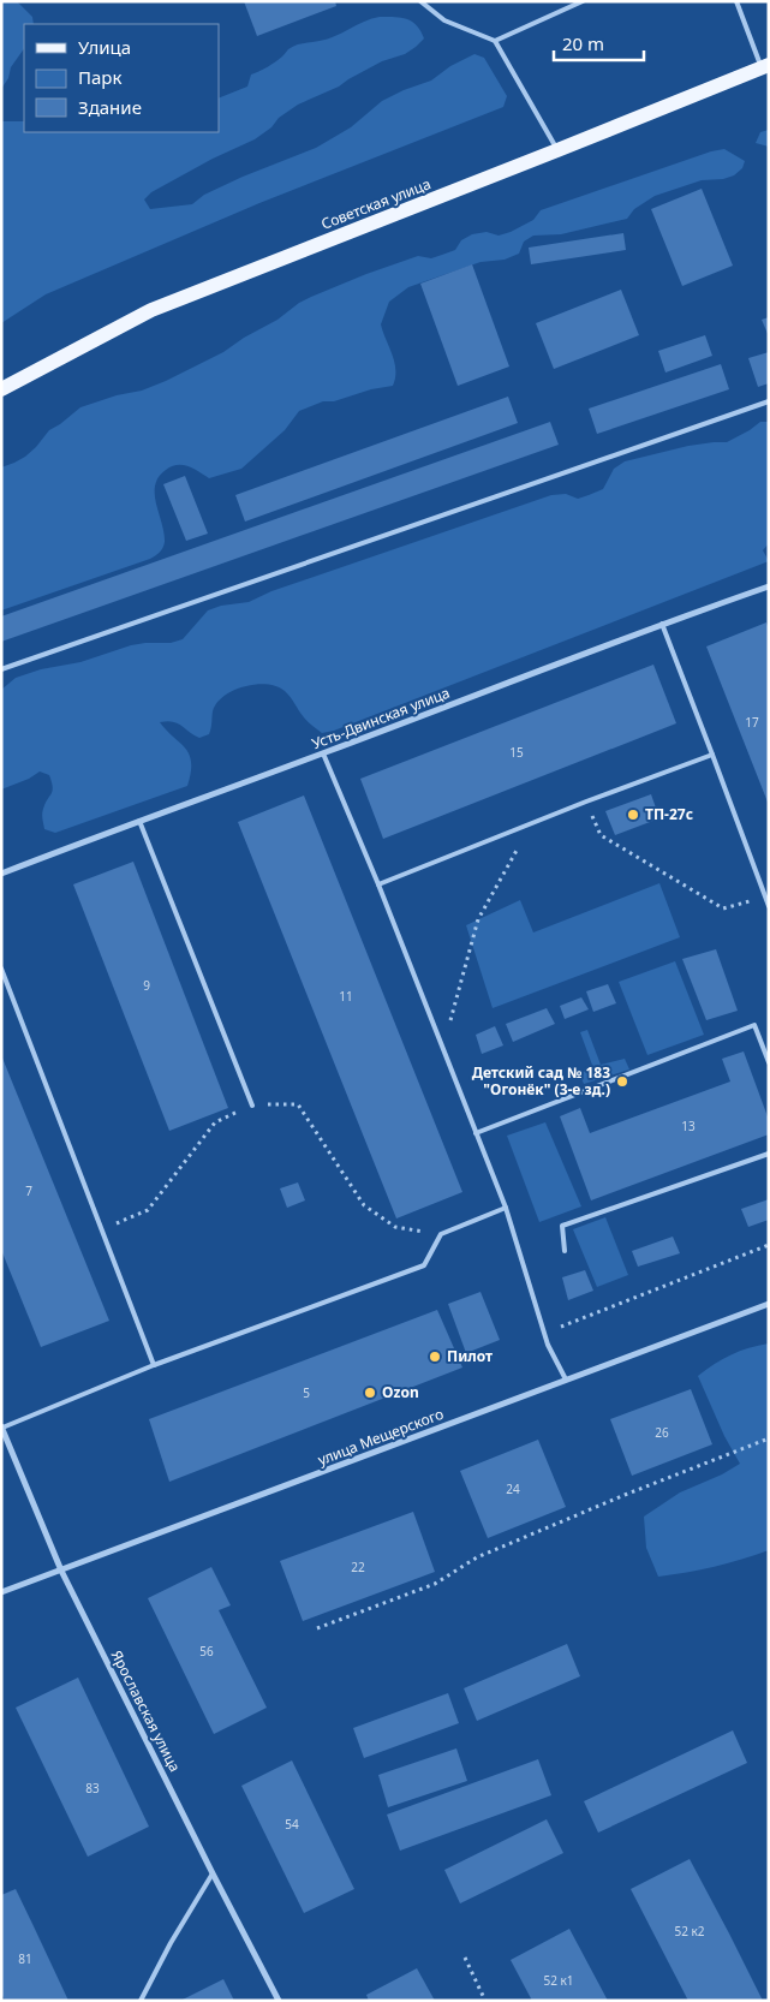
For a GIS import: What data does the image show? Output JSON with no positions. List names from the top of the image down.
{
  "streets": {
    "main road": ["Советская улица"],
    "street": ["Усть-Двинская улица", "улица Мещерского", "Ярославская улица"]
  },
  "crossings": [
    ["улица Мещерского", "Ярославская улица"]
  ],
  "places": [
    "ТП-27c",
    "Детский сад № 183 \"Огонёк\" (3-е зд.)",
    "Пилот",
    "Ozon"
  ],
  "house_numbers": [
    "17",
    "15",
    "9",
    "11",
    "13",
    "7",
    "5",
    "26",
    "24",
    "22",
    "56",
    "83",
    "54",
    "52 к2",
    "81",
    "52 к1"
  ],
  "legend": ["Улица", "Парк", "Здание"],
  "scale_bar": "20 m"
}
